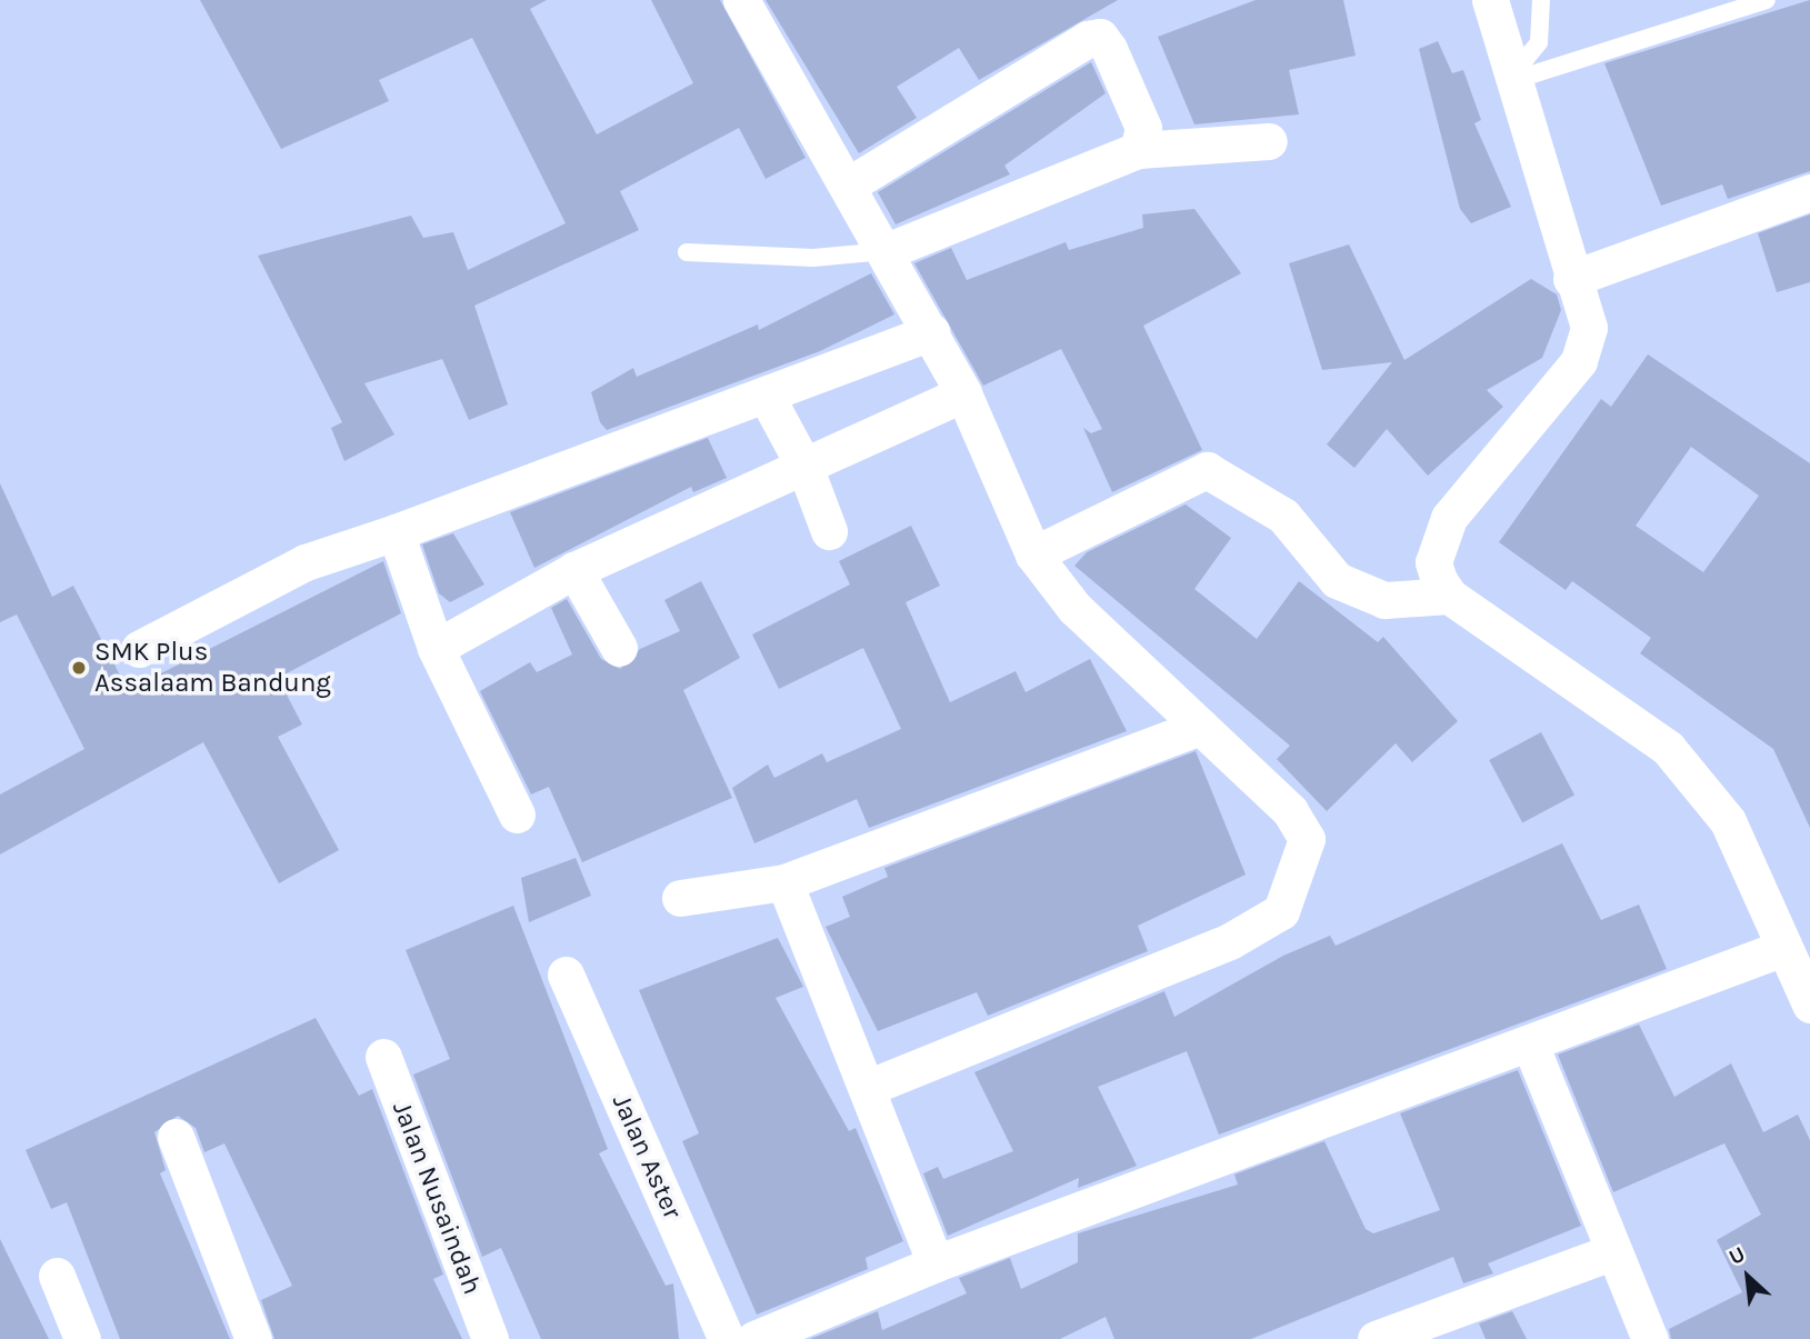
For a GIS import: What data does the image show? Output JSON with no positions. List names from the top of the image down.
{
  "streets": {
    "street": ["Jalan Aster", "Jalan Nusaindah"]
  },
  "places": ["SMK Plus Assalaam Bandung"],
  "north": "top left"
}
